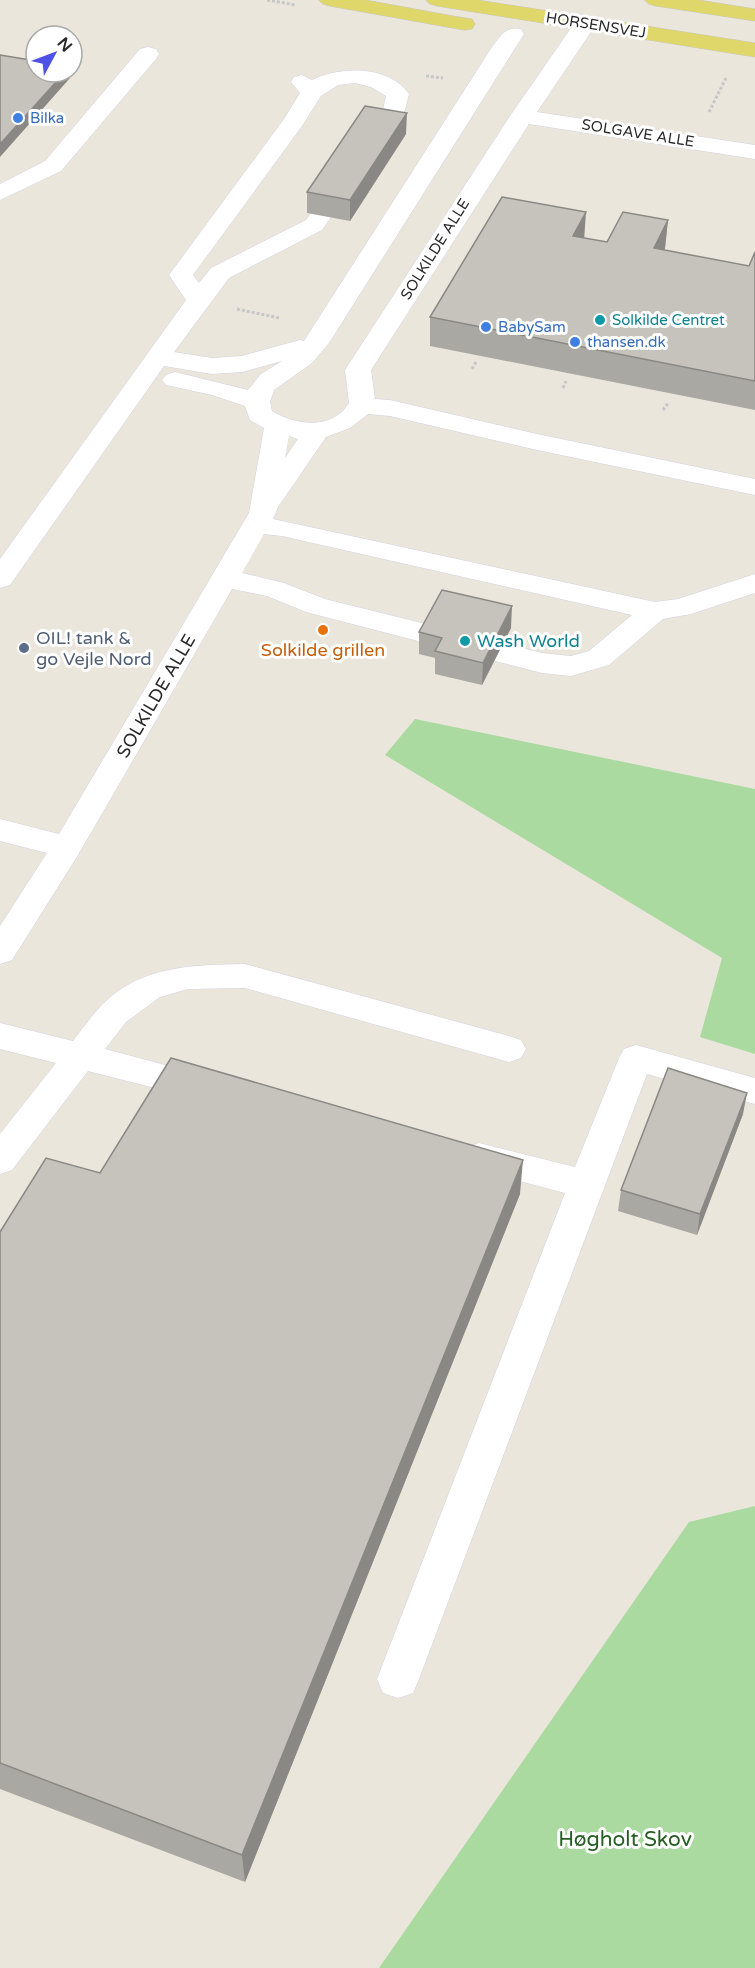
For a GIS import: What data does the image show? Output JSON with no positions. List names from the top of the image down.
{
  "streets": {
    "main road": ["HORSENSVEJ"],
    "street": ["SOLGAVE ALLE", "SOLKILDE ALLE"]
  },
  "crossings": [
    ["HORSENSVEJ", "SOLKILDE ALLE"],
    ["SOLGAVE ALLE", "SOLKILDE ALLE"]
  ],
  "parks": ["Høgholt Skov"],
  "places": [
    "Bilka",
    "Solkilde Centret",
    "BabySam",
    "thansen.dk",
    "Solkilde grillen",
    "Wash World",
    "OIL! tank & go Vejle Nord"
  ],
  "north": "top right"
}
